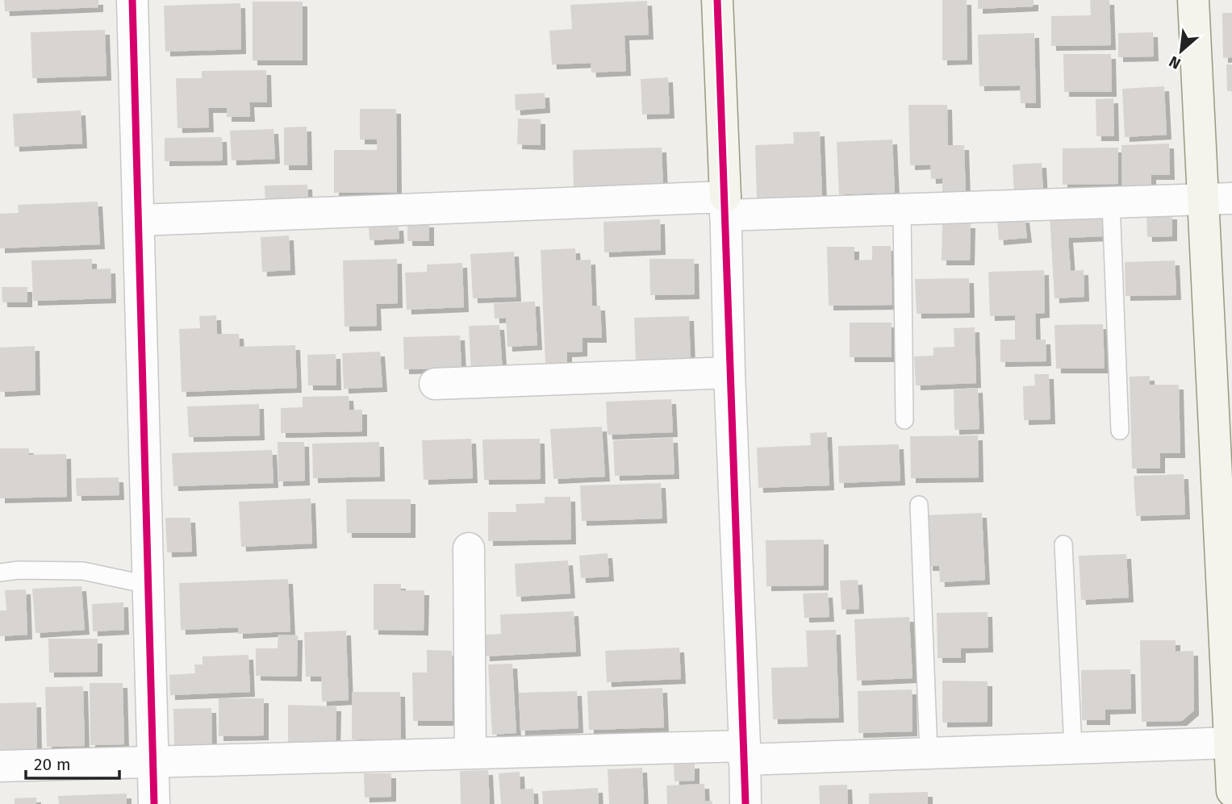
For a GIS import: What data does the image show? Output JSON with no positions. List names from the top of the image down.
{
  "scale_bar": "20 m",
  "north": "bottom left"
}
